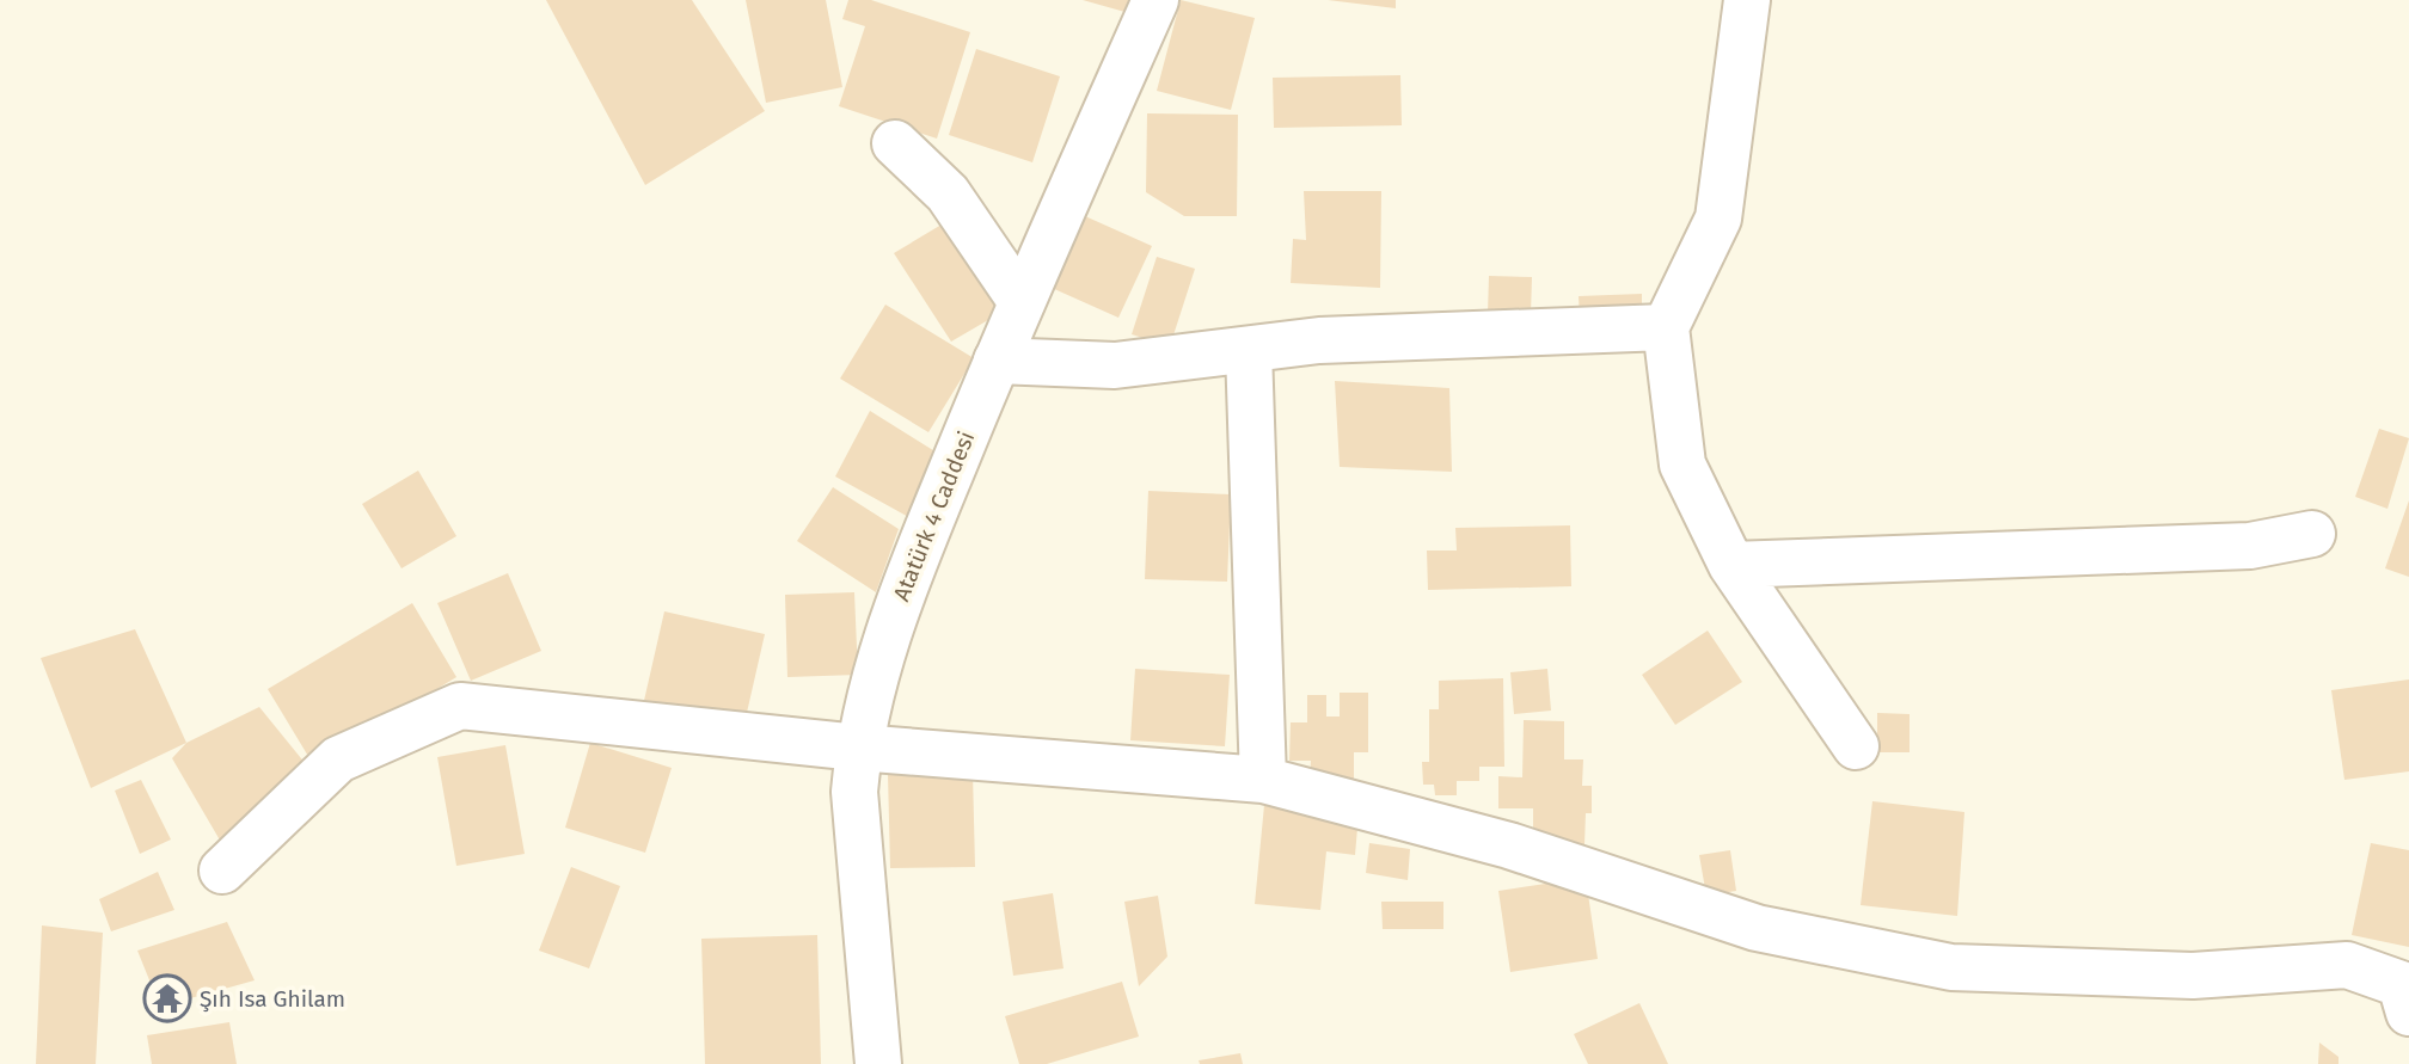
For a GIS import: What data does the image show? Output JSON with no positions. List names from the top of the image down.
{
  "streets": {
    "street": ["Atatürk 4 Caddesi"]
  },
  "places": {
    "temple": ["Şıh Isa Ghilam"]
  }
}
